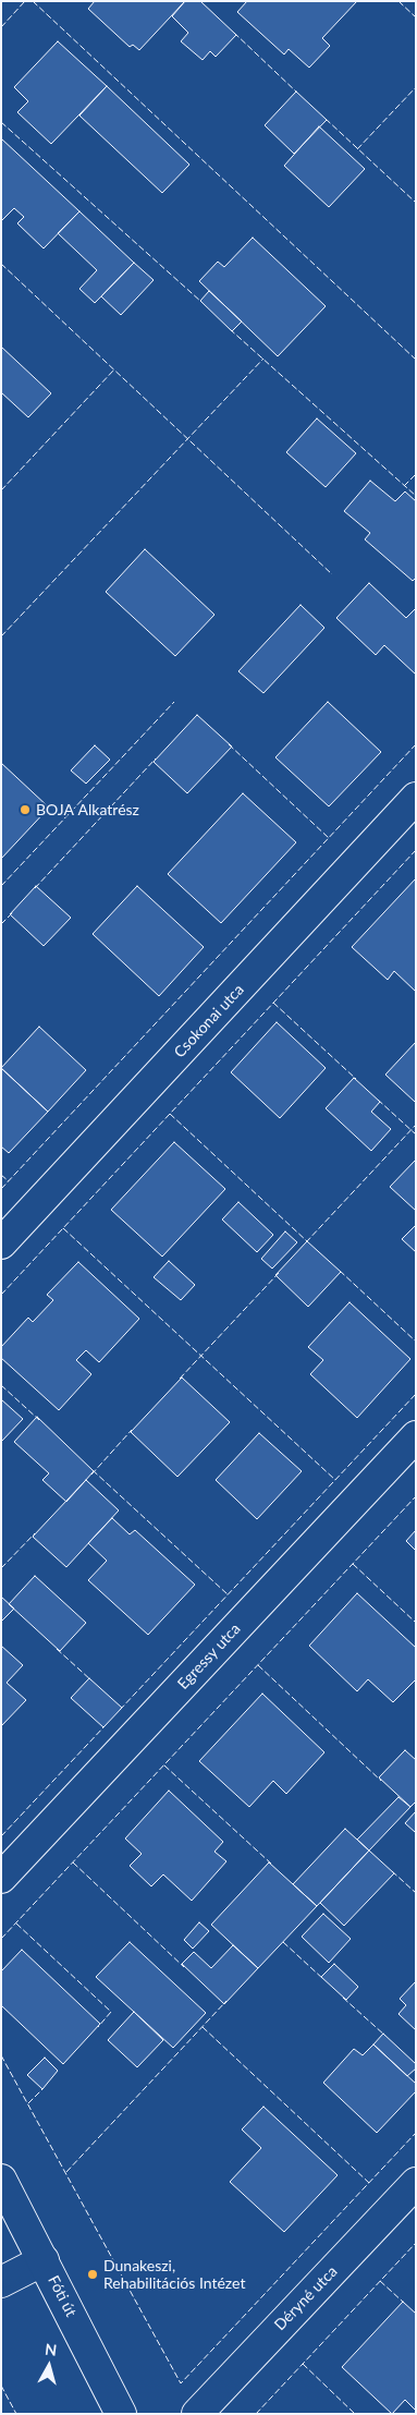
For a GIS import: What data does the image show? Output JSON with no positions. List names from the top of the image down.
{
  "streets": {
    "street": [
      "Csokonai utca",
      "Egressy utca",
      "Fóti út",
      "Déryné utca"
    ]
  },
  "places": ["BOJA Alkatrész", "Dunakeszi, Rehabilitációs Intézet"],
  "north": "top"
}
